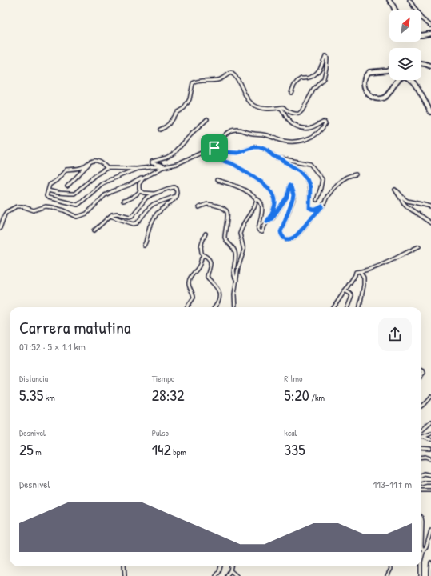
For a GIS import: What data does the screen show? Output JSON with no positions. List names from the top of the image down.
{
  "north": "top right",
  "page": {
    "heading": ["Carrera matutina", "07:52 · 5 × 1.1 km"],
    "stats": [
      ["Distancia", "5.35 km"],
      ["Tiempo", "28:32"],
      ["Ritmo", "5:20 /km"],
      ["Desnivel", "25 m"],
      ["Pulso", "142 bpm"],
      ["kcal", "335"]
    ],
    "chart": ["Desnivel", "113–117 m"]
  }
}
